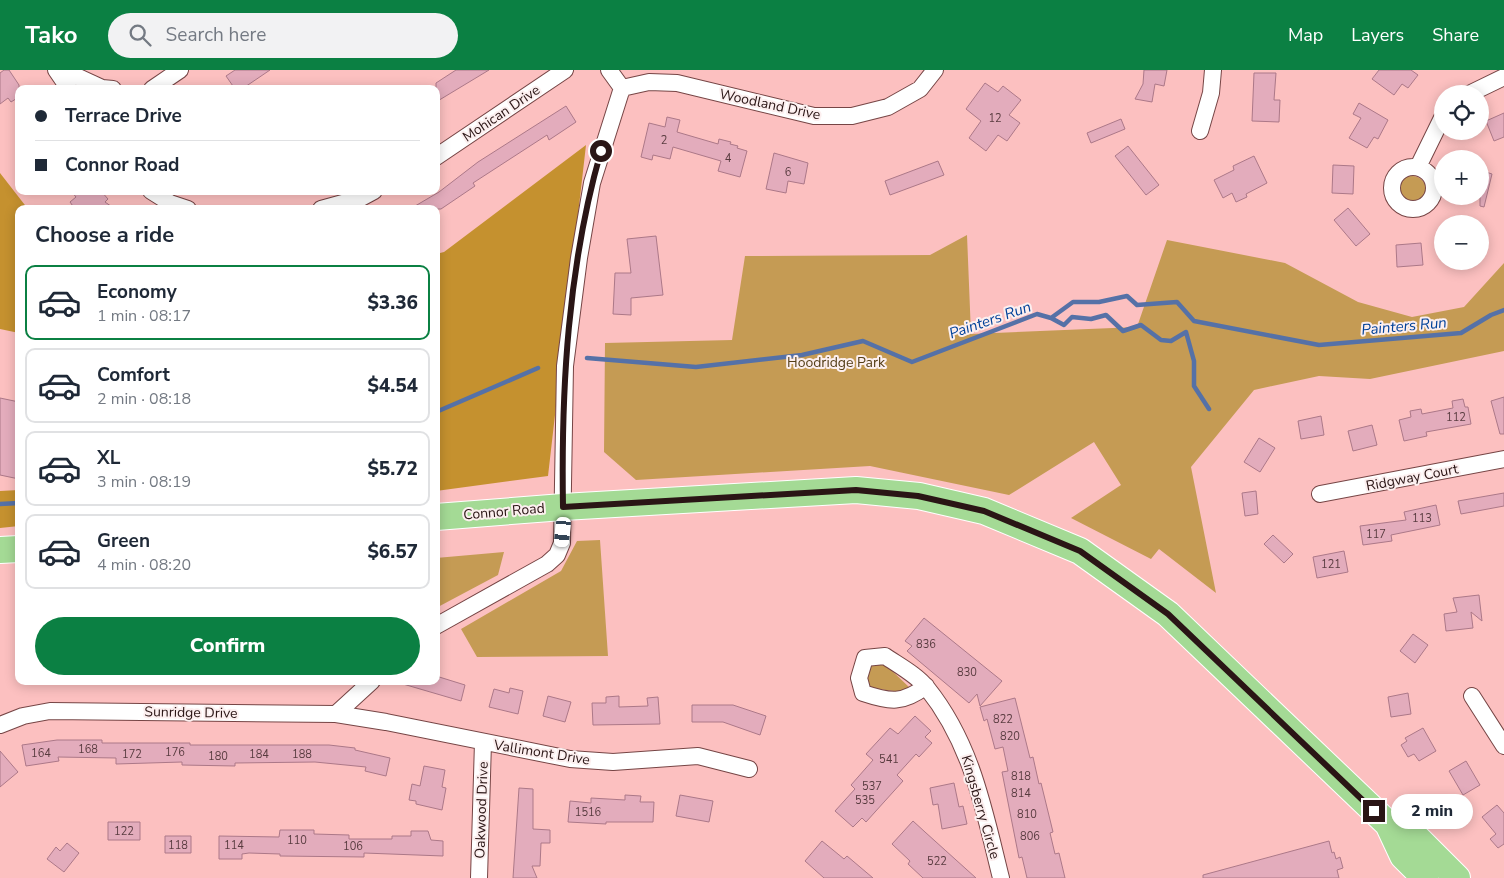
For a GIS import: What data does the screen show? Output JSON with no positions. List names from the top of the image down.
{
  "streets": {
    "main road": ["Connor Road"],
    "street": [
      "Woodland Drive",
      "Mohican Drive",
      "Ridgway Court",
      "Sunridge Drive",
      "Vallimont Drive",
      "Kingsberry Circle",
      "Oakwood Drive"
    ]
  },
  "crossings": [
    ["Sunridge Drive", "Vallimont Drive"],
    ["Vallimont Drive", "Oakwood Drive"]
  ],
  "water": ["Painters Run"],
  "parks": ["Hoodridge Park"],
  "house_numbers": [
    "12",
    "2",
    "4",
    "6",
    "112",
    "113",
    "117",
    "121",
    "836",
    "830",
    "822",
    "820",
    "168",
    "176",
    "164",
    "172",
    "184",
    "188",
    "180",
    "541",
    "818",
    "537",
    "814",
    "535",
    "1516",
    "810",
    "122",
    "806",
    "110",
    "118",
    "114",
    "106",
    "522"
  ],
  "page": {
    "header": "Tako",
    "search": "Search here",
    "nav": ["Map", "Layers", "Share"],
    "map_buttons": ["+", "−"],
    "banner": ["Terrace Drive", "Connor Road"],
    "heading": "Choose a ride",
    "list": [
      {
        "name": "Economy",
        "note": "1 min · 08:17",
        "value": "$3.36"
      },
      {
        "name": "Comfort",
        "note": "2 min · 08:18",
        "value": "$4.54"
      },
      {
        "name": "XL",
        "note": "3 min · 08:19",
        "value": "$5.72"
      },
      {
        "name": "Green",
        "note": "4 min · 08:20",
        "value": "$6.57"
      }
    ],
    "buttons": "Confirm",
    "bubble": "2 min"
  }
}
